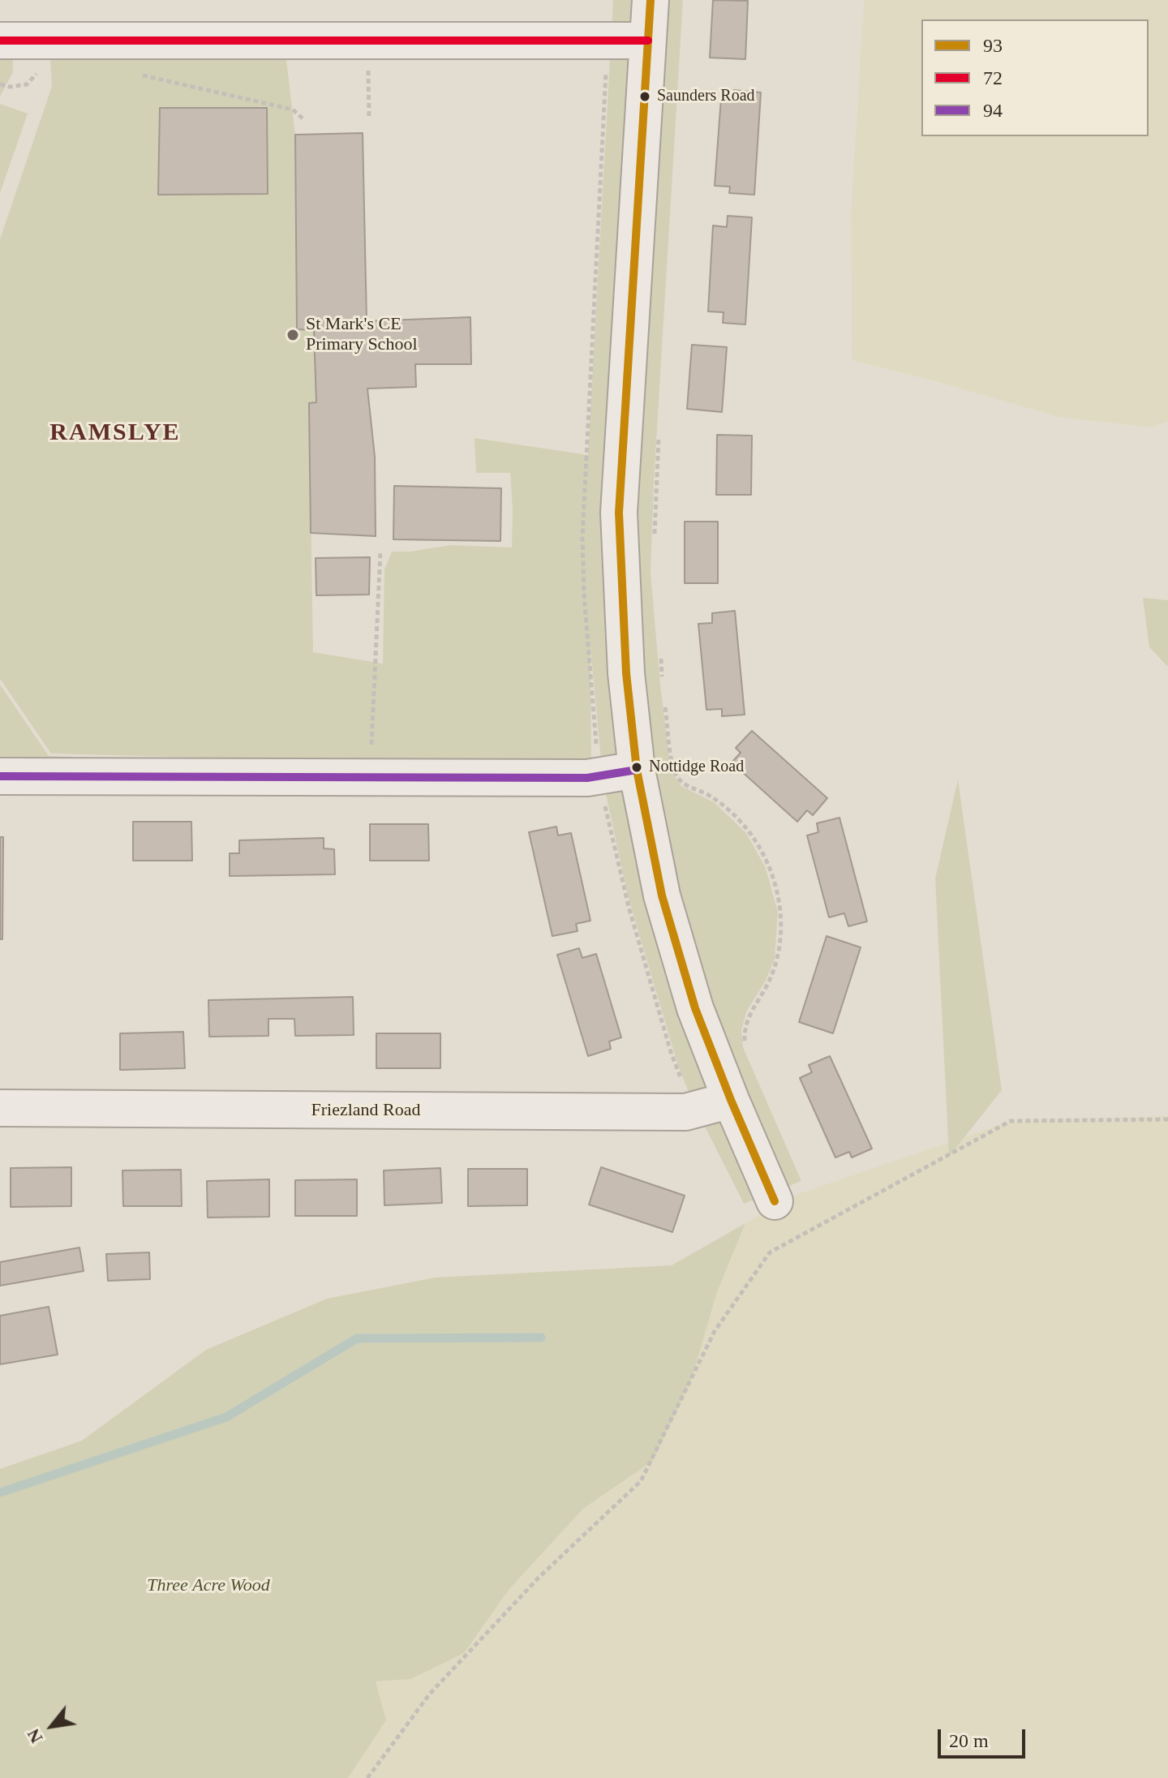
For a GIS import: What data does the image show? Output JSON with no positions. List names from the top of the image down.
{
  "streets": {
    "street": ["Friezland Road"]
  },
  "districts": ["RAMSLYE"],
  "parks": ["Three Acre Wood"],
  "places": ["Saunders Road", "St Mark's CE Primary School", "Nottidge Road"],
  "lines": ["transit line 93", "transit line 72", "transit line 94"],
  "legend": ["93", "72", "94"],
  "scale_bar": "20 m",
  "north": "bottom left"
}
